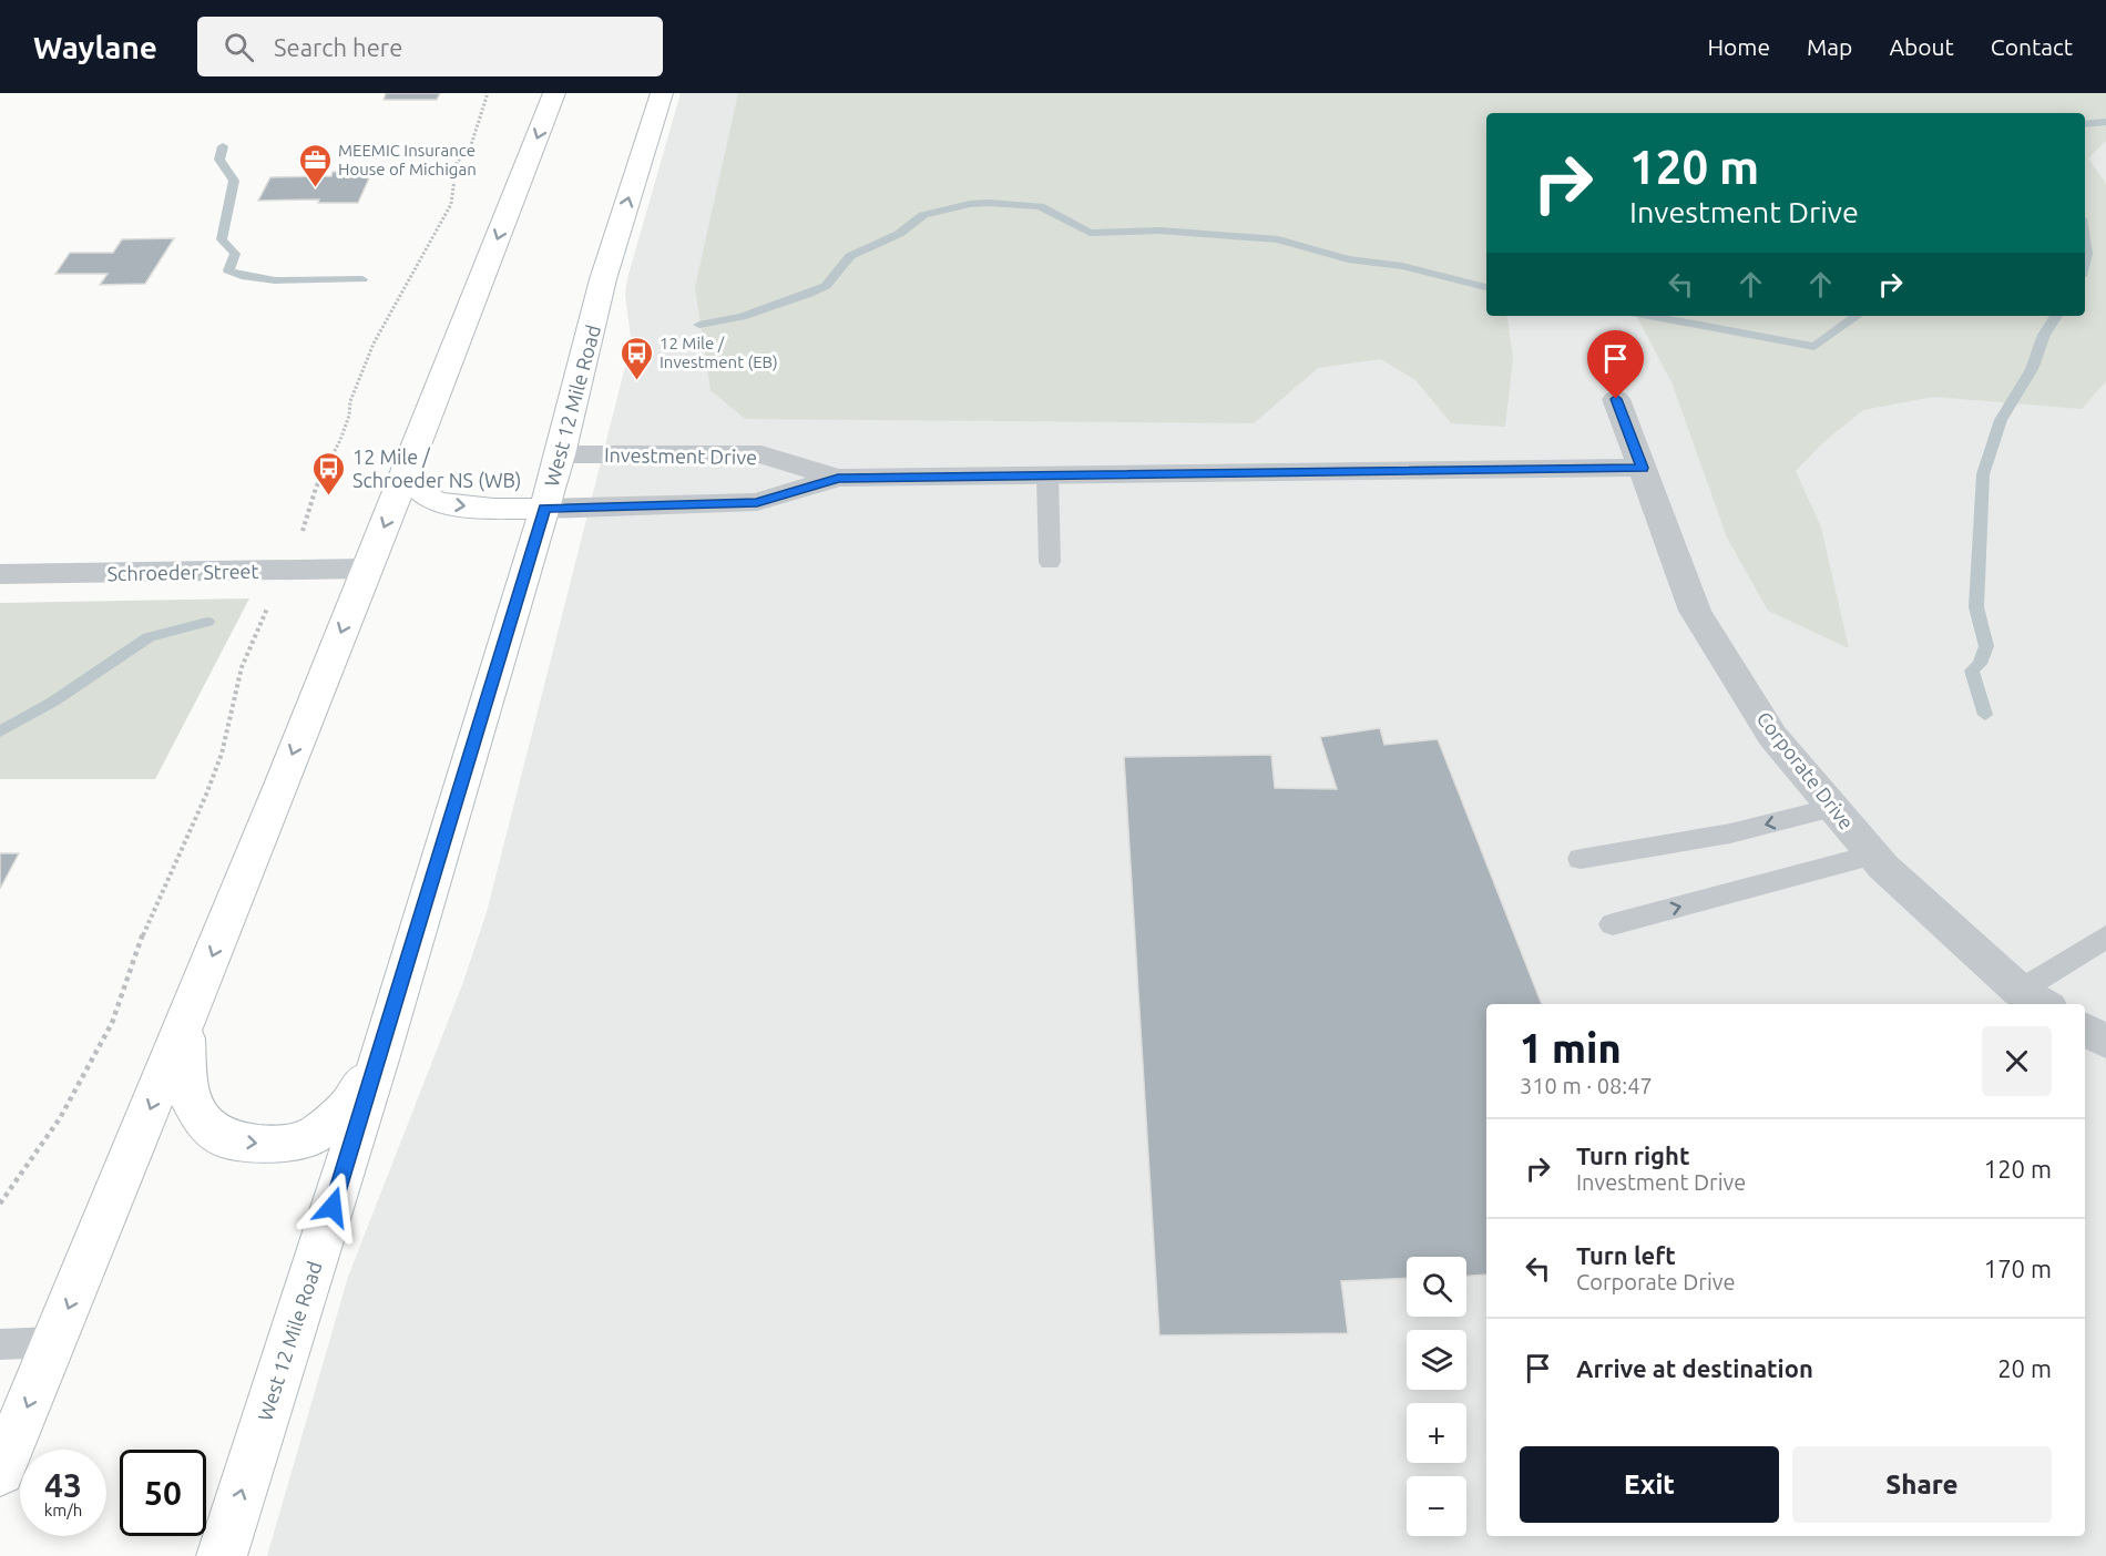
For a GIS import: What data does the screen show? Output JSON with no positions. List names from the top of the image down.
{
  "streets": {
    "main road": ["West 12 Mile Road"],
    "street": ["Investment Drive", "Schroeder Street", "Corporate Drive"]
  },
  "crossings": [
    ["West 12 Mile Road", "Investment Drive"],
    ["Investment Drive", "Corporate Drive"]
  ],
  "places": {
    "office": ["MEEMIC Insurance House of Michigan"],
    "bus stop": ["12 Mile / Investment (EB)", "12 Mile / Schroeder NS (WB)"]
  },
  "page": {
    "header": "Waylane",
    "search": "Search here",
    "nav": [
      "Home",
      "Map",
      "About",
      "Contact"
    ],
    "turn": ["120 m", "Investment Drive"],
    "heading": ["1 min", "310 m · 08:47"],
    "list": [
      {
        "name": "Turn right",
        "note": "Investment Drive",
        "value": "120 m"
      },
      {
        "name": "Turn left",
        "note": "Corporate Drive",
        "value": "170 m"
      },
      {
        "name": "Arrive at destination",
        "value": "20 m"
      }
    ],
    "map_buttons": ["+", "−"],
    "buttons": ["Exit", "Share"],
    "speed": "43 km/h",
    "limit": "50"
  }
}
